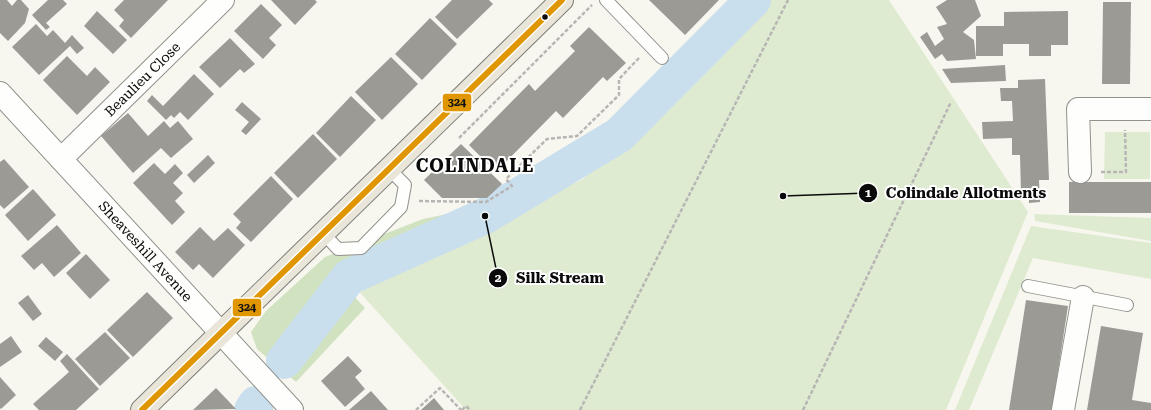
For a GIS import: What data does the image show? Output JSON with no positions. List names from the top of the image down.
{
  "streets": {
    "street": ["Beaulieu Close", "Sheaveshill Avenue"]
  },
  "crossings": [
    ["Beaulieu Close", "Sheaveshill Avenue"]
  ],
  "districts": ["COLINDALE"],
  "places": ["Colindale Allotments", "Silk Stream"],
  "lines": ["transit line 324"]
}
